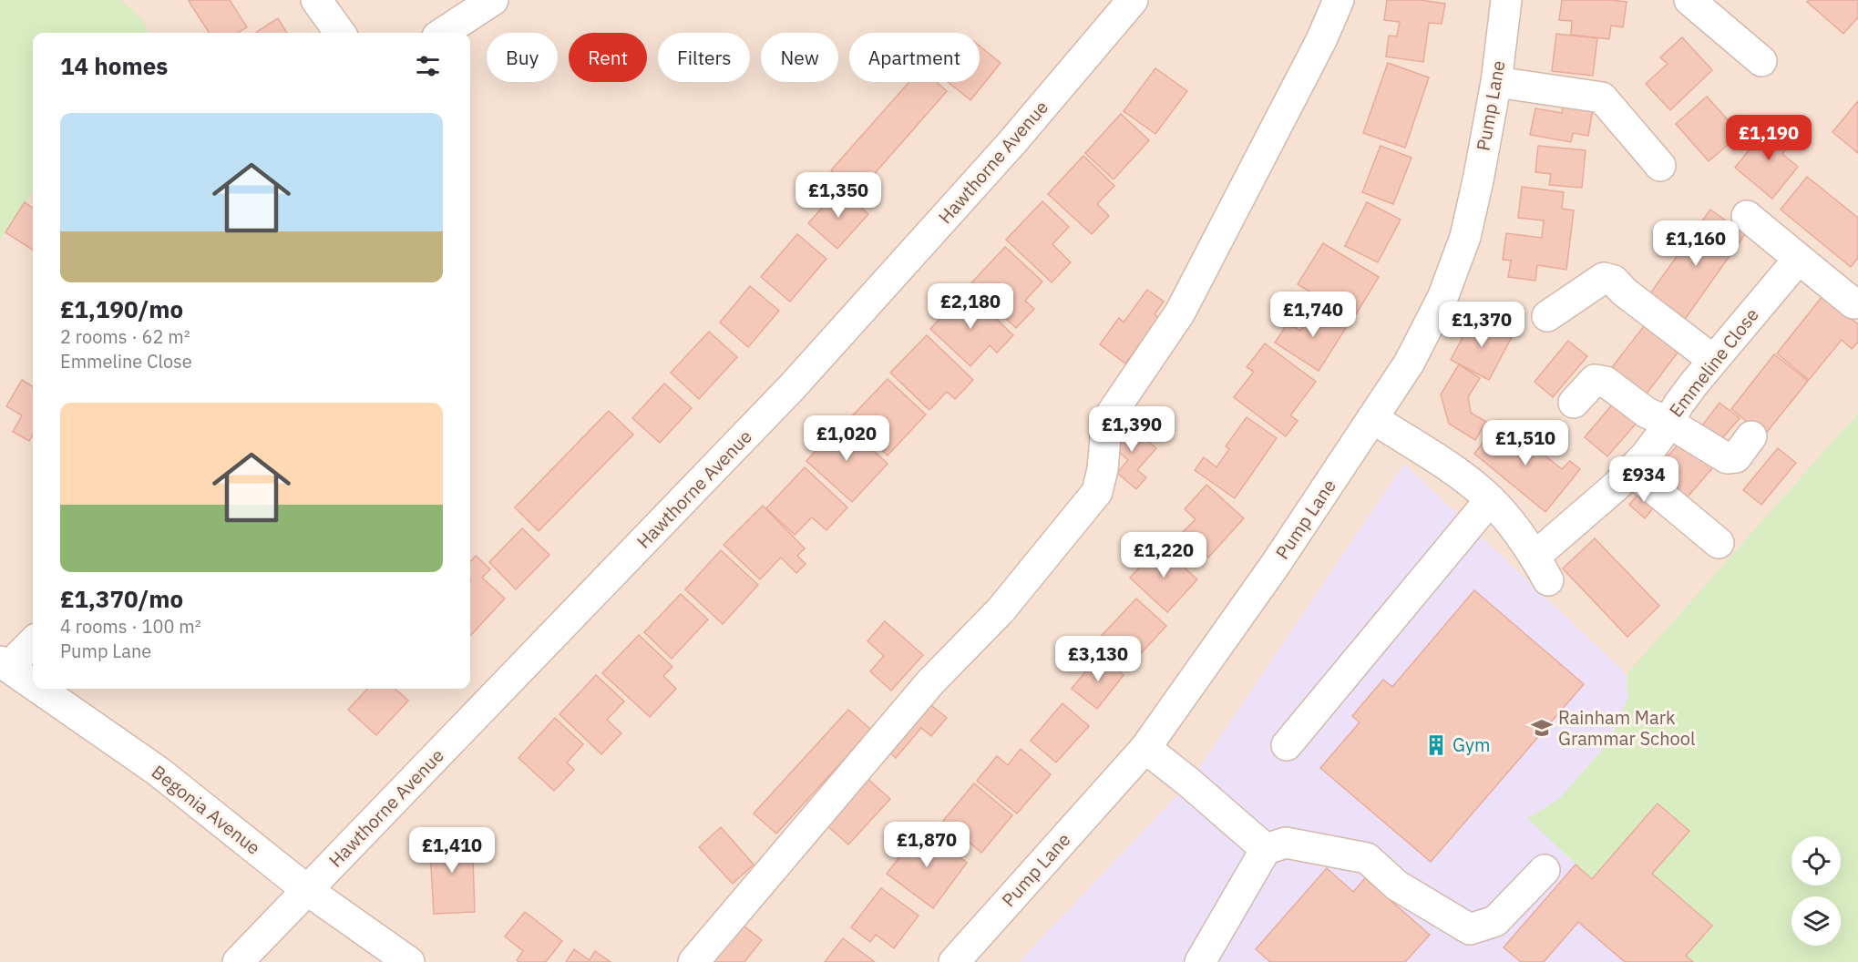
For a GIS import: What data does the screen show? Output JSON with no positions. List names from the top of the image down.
{
  "streets": {
    "street": [
      "Pump Lane",
      "Hawthorne Avenue",
      "Emmeline Close",
      "Begonia Avenue"
    ]
  },
  "crossings": [
    ["Hawthorne Avenue", "Begonia Avenue"]
  ],
  "places": {
    "school or university": ["Rainham Mark Grammar School"],
    "building": ["Gym"]
  },
  "page": {
    "chip": [
      "Buy",
      "Rent",
      "Filters",
      "New",
      "Apartment"
    ],
    "heading": "14 homes",
    "list": [
      {
        "name": "£1,190/mo",
        "note": "2 rooms · 62 m² · Emmeline Close"
      },
      {
        "name": "£1,370/mo",
        "note": "4 rooms · 100 m² · Pump Lane"
      }
    ],
    "price": [
      "£1,190",
      "£1,350",
      "£1,160",
      "£2,180",
      "£1,740",
      "£1,370",
      "£1,390",
      "£1,020",
      "£1,510",
      "£934",
      "£1,220",
      "£3,130",
      "£1,870",
      "£1,410"
    ]
  }
}
